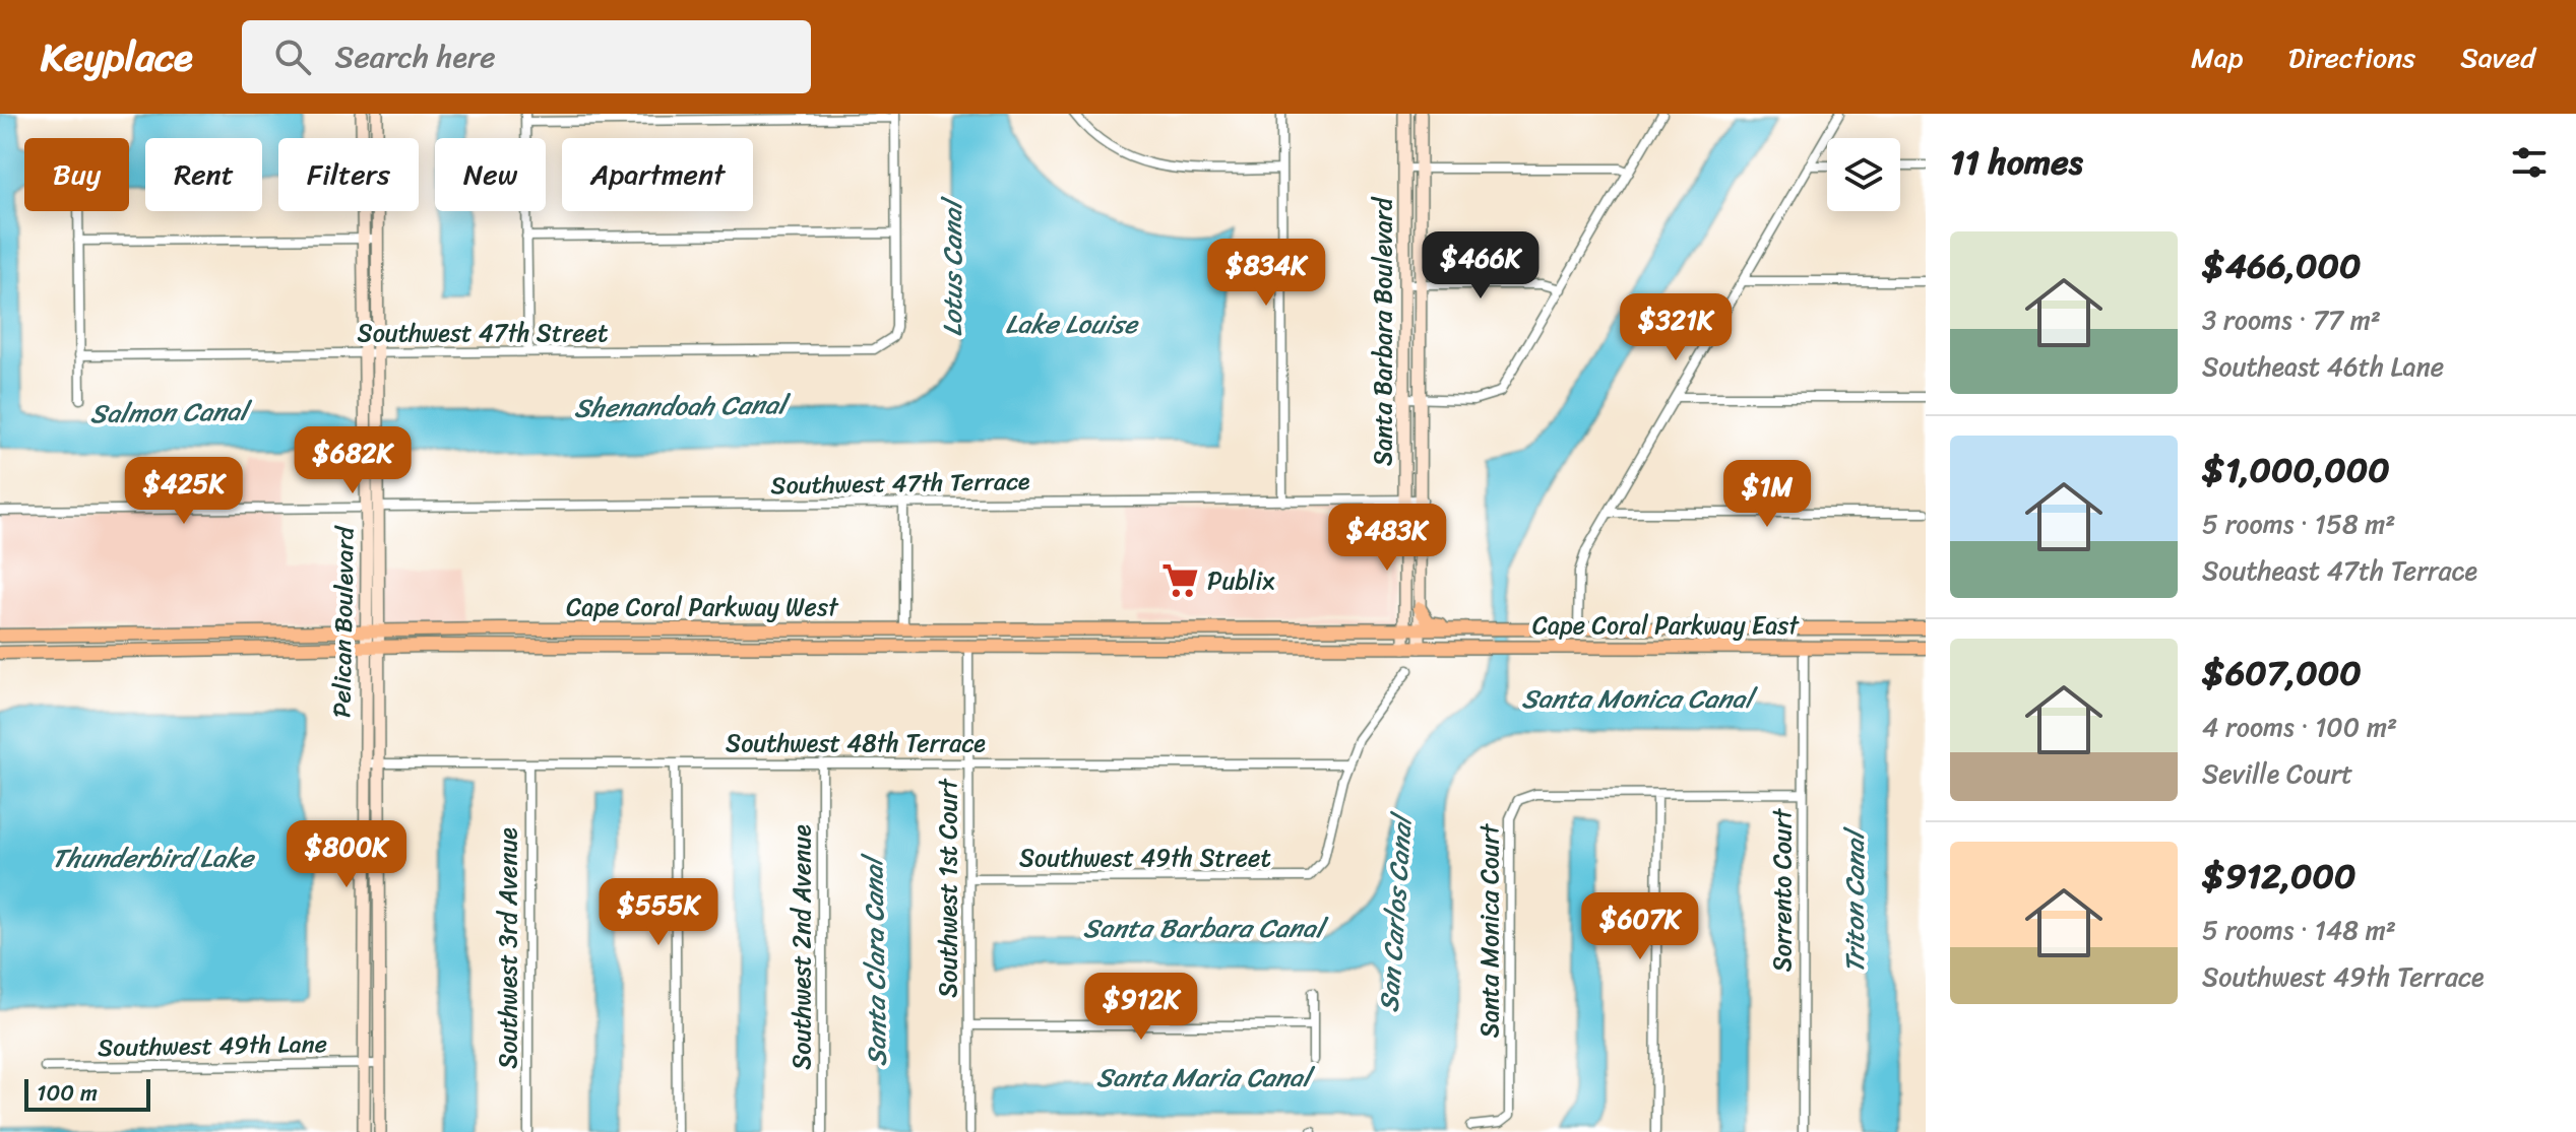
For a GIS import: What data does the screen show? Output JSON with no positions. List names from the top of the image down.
{
  "streets": {
    "main road": ["Cape Coral Parkway West", "Cape Coral Parkway East"],
    "street": [
      "Santa Barbara Boulevard",
      "Southwest 47th Street",
      "Southwest 47th Terrace",
      "Pelican Boulevard",
      "Southwest 48th Terrace",
      "Southwest 49th Street",
      "Southwest 1st Court",
      "Sorrento Court",
      "Santa Monica Court",
      "Southwest 2nd Avenue",
      "Southwest 3rd Avenue",
      "Southwest 49th Lane"
    ]
  },
  "crossings": [
    ["Santa Barbara Boulevard", "Southwest 47th Terrace"],
    ["Santa Barbara Boulevard", "Cape Coral Parkway West"],
    ["Santa Barbara Boulevard", "Cape Coral Parkway East"],
    ["Southwest 47th Street", "Pelican Boulevard"],
    ["Southwest 47th Terrace", "Pelican Boulevard"],
    ["Cape Coral Parkway West", "Pelican Boulevard"],
    ["Cape Coral Parkway West", "Cape Coral Parkway East"],
    ["Cape Coral Parkway West", "Southwest 1st Court"],
    ["Pelican Boulevard", "Southwest 48th Terrace"],
    ["Pelican Boulevard", "Southwest 49th Lane"],
    ["Cape Coral Parkway East", "Sorrento Court"],
    ["Southwest 48th Terrace", "Southwest 49th Street"],
    ["Southwest 48th Terrace", "Southwest 1st Court"],
    ["Southwest 48th Terrace", "Southwest 2nd Avenue"],
    ["Southwest 48th Terrace", "Southwest 3rd Avenue"],
    ["Southwest 49th Street", "Southwest 1st Court"],
    ["Sorrento Court", "Santa Monica Court"]
  ],
  "water": [
    "Lotus Canal",
    "Lake Louise",
    "Shenandoah Canal",
    "Salmon Canal",
    "Santa Monica Canal",
    "Thunderbird Lake",
    "Triton Canal",
    "San Carlos Canal",
    "Santa Barbara Canal",
    "Santa Clara Canal",
    "Santa Maria Canal"
  ],
  "places": {
    "supermarket": ["Publix"]
  },
  "scale_bar": "100 m",
  "page": {
    "header": "Keyplace",
    "search": "Search here",
    "nav": ["Map", "Directions", "Saved"],
    "heading": "11 homes",
    "chip": [
      "Buy",
      "Rent",
      "Filters",
      "New",
      "Apartment"
    ],
    "list": [
      {
        "name": "$466,000",
        "note": "3 rooms · 77 m² · Southeast 46th Lane"
      },
      {
        "name": "$1,000,000",
        "note": "5 rooms · 158 m² · Southeast 47th Terrace"
      },
      {
        "name": "$607,000",
        "note": "4 rooms · 100 m² · Seville Court"
      },
      {
        "name": "$912,000",
        "note": "5 rooms · 148 m² · Southwest 49th Terrace"
      }
    ],
    "price": [
      "$466K",
      "$834K",
      "$321K",
      "$682K",
      "$425K",
      "$1M",
      "$483K",
      "$800K",
      "$555K",
      "$607K",
      "$912K"
    ],
    "scale": "100 m"
  }
}
